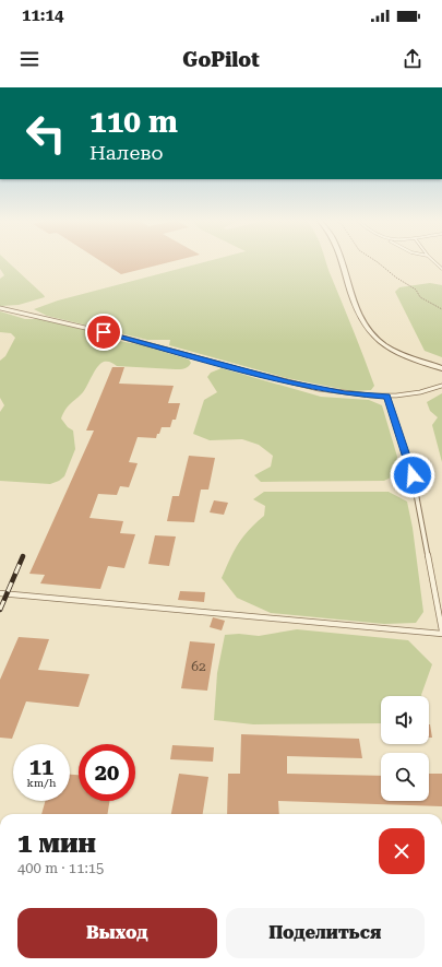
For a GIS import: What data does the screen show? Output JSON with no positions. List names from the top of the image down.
{
  "house_numbers": ["62"],
  "page": {
    "status": "11:14",
    "header": "GoPilot",
    "turn": ["110 m", "Налево"],
    "speed": "11 km/h",
    "limit": "20",
    "heading": ["1 мин", "400 m · 11:15"],
    "buttons": ["Выход", "Поделиться"]
  }
}
